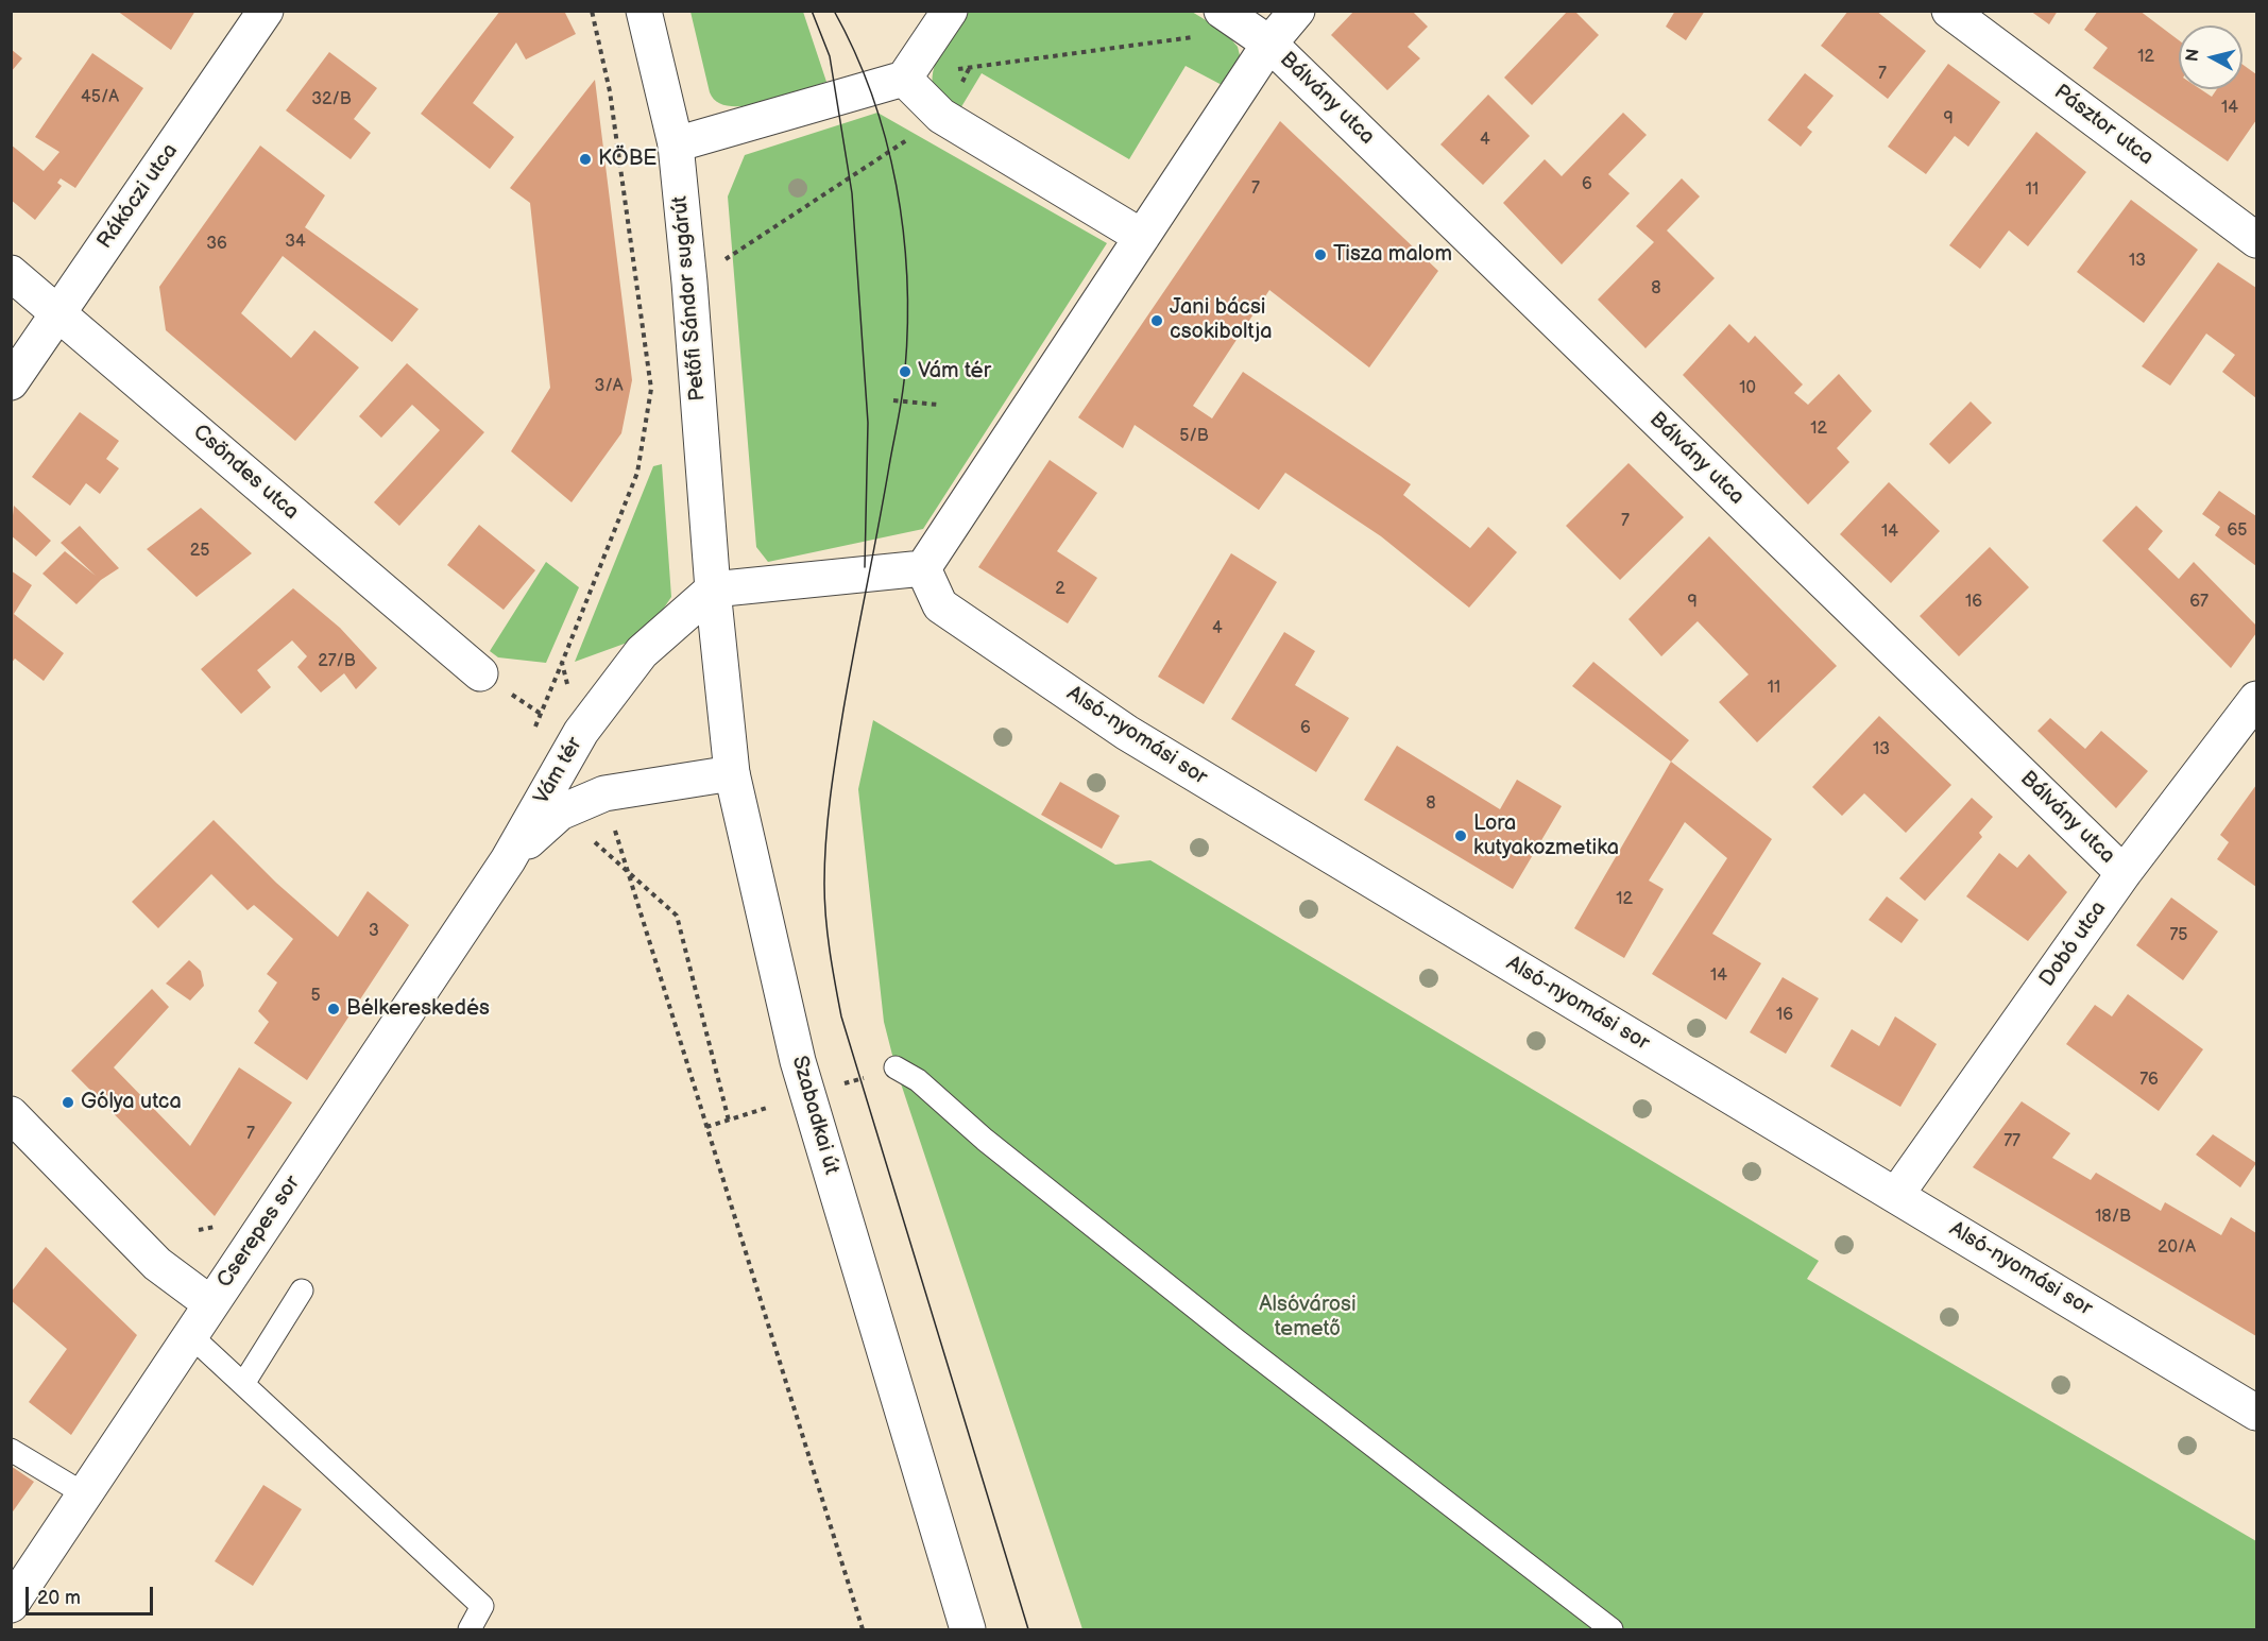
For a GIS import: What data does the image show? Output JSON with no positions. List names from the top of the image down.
{
  "streets": {
    "street": [
      "Bálvány utca",
      "Pásztor utca",
      "Rákóczi utca",
      "Petőfi Sándor sugárút",
      "Csöndes utca",
      "Alsó-nyomási sor",
      "Vám tér",
      "Dobó utca",
      "Szabadkai út",
      "Cserepes sor"
    ]
  },
  "crossings": [
    ["Bálvány utca", "Dobó utca"],
    ["Rákóczi utca", "Csöndes utca"],
    ["Petőfi Sándor sugárút", "Vám tér"],
    ["Petőfi Sándor sugárút", "Szabadkai út"],
    ["Alsó-nyomási sor", "Dobó utca"],
    ["Vám tér", "Szabadkai út"],
    ["Vám tér", "Cserepes sor"]
  ],
  "parks": ["Alsóvárosi temető"],
  "places": [
    "KÖBE",
    "Tisza malom",
    "Jani bácsi csokiboltja",
    "Vám tér",
    "Lora kutyakozmetika",
    "Bélkereskedés",
    "Gólya utca"
  ],
  "house_numbers": [
    "12",
    "7",
    "45/A",
    "32/B",
    "14",
    "9",
    "4",
    "6",
    "7",
    "11",
    "34",
    "36",
    "13",
    "8",
    "3/A",
    "10",
    "12",
    "5/B",
    "7",
    "65",
    "14",
    "25",
    "2",
    "9",
    "16",
    "67",
    "4",
    "27/B",
    "11",
    "6",
    "13",
    "8",
    "12",
    "3",
    "75",
    "14",
    "5",
    "16",
    "76",
    "7",
    "77",
    "18/B",
    "20/A"
  ],
  "scale_bar": "20 m",
  "north": "left"
}
